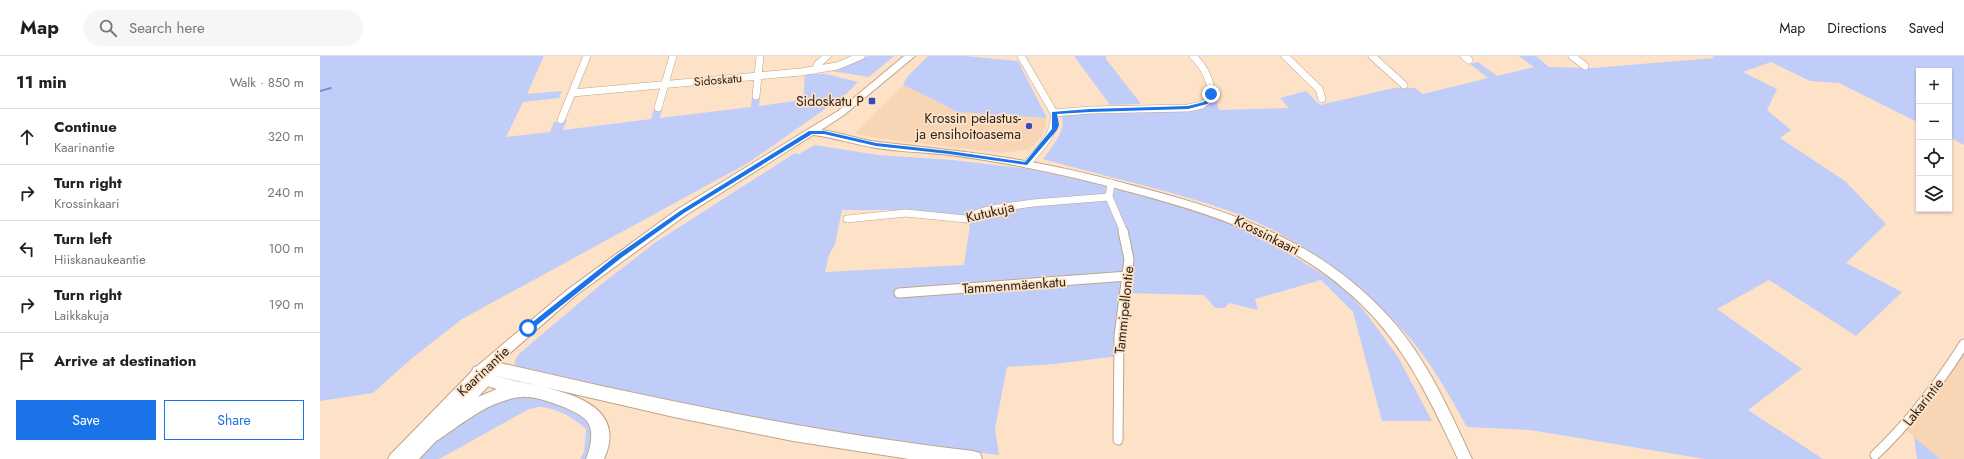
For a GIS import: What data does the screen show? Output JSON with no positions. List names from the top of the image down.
{
  "streets": {
    "main road": ["Krossinkaari", "Kaarinantie"],
    "street": [
      "Sidoskatu",
      "Kutukuja",
      "Tammenmäenkatu",
      "Tammipellontie",
      "Lakarintie"
    ]
  },
  "crossings": [
    ["Kutukuja", "Tammipellontie"],
    ["Krossinkaari", "Tammipellontie"],
    ["Krossinkaari", "Kaarinantie"],
    ["Tammenmäenkatu", "Tammipellontie"]
  ],
  "places": {
    "transit": ["Sidoskatu P"],
    "other": ["Krossin pelastus- ja ensihoitoasema"]
  },
  "page": {
    "header": "Map",
    "search": "Search here",
    "nav": ["Map", "Directions", "Saved"],
    "heading": ["11 min", "Walk · 850 m"],
    "map_buttons": ["+", "−"],
    "list": [
      ["Continue", "Kaarinantie", "320 m"],
      ["Turn right", "Krossinkaari", "240 m"],
      ["Turn left", "Hiiskanaukeantie", "100 m"],
      ["Turn right", "Laikkakuja", "190 m"],
      "Arrive at destination"
    ],
    "buttons": ["Save", "Share"]
  }
}
